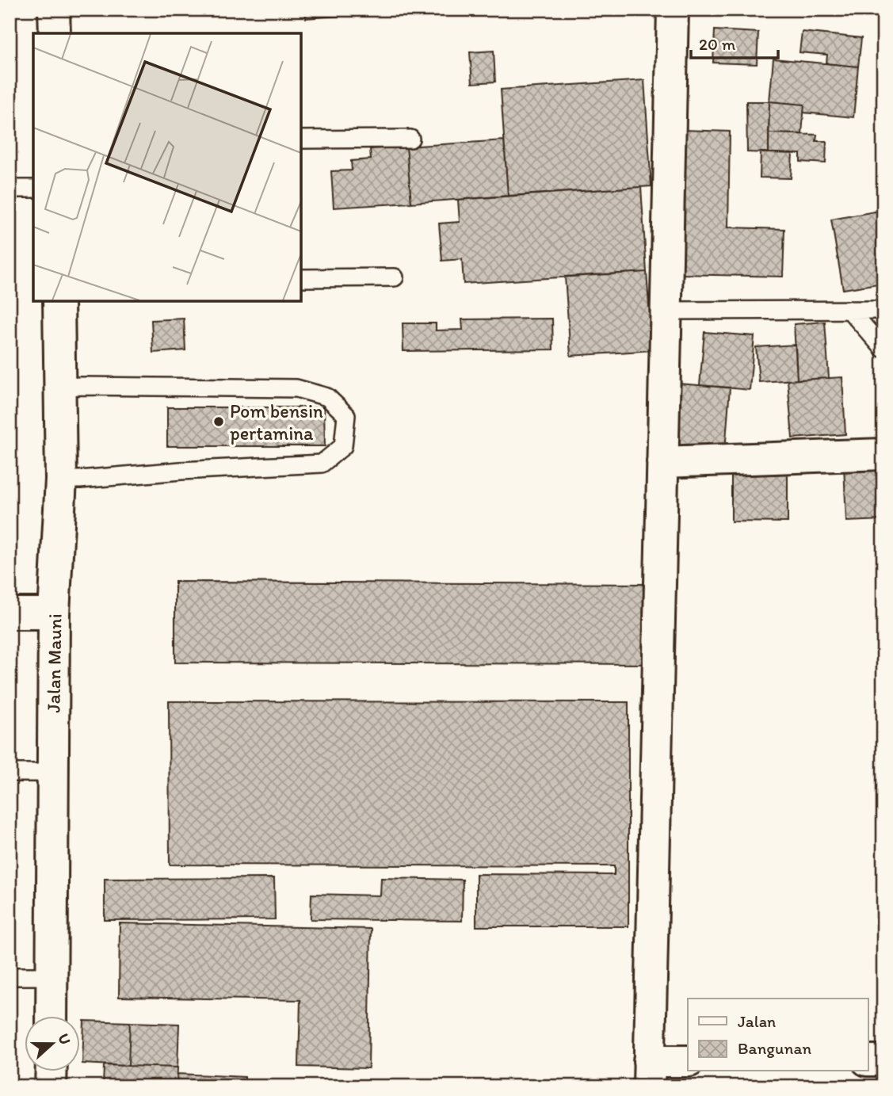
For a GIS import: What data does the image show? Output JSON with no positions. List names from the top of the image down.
{
  "streets": {
    "street": ["Jalan Mauni"]
  },
  "places": ["Pom bensin pertamina"],
  "legend": ["Jalan", "Bangunan"],
  "scale_bar": "20 m",
  "north": "right"
}
